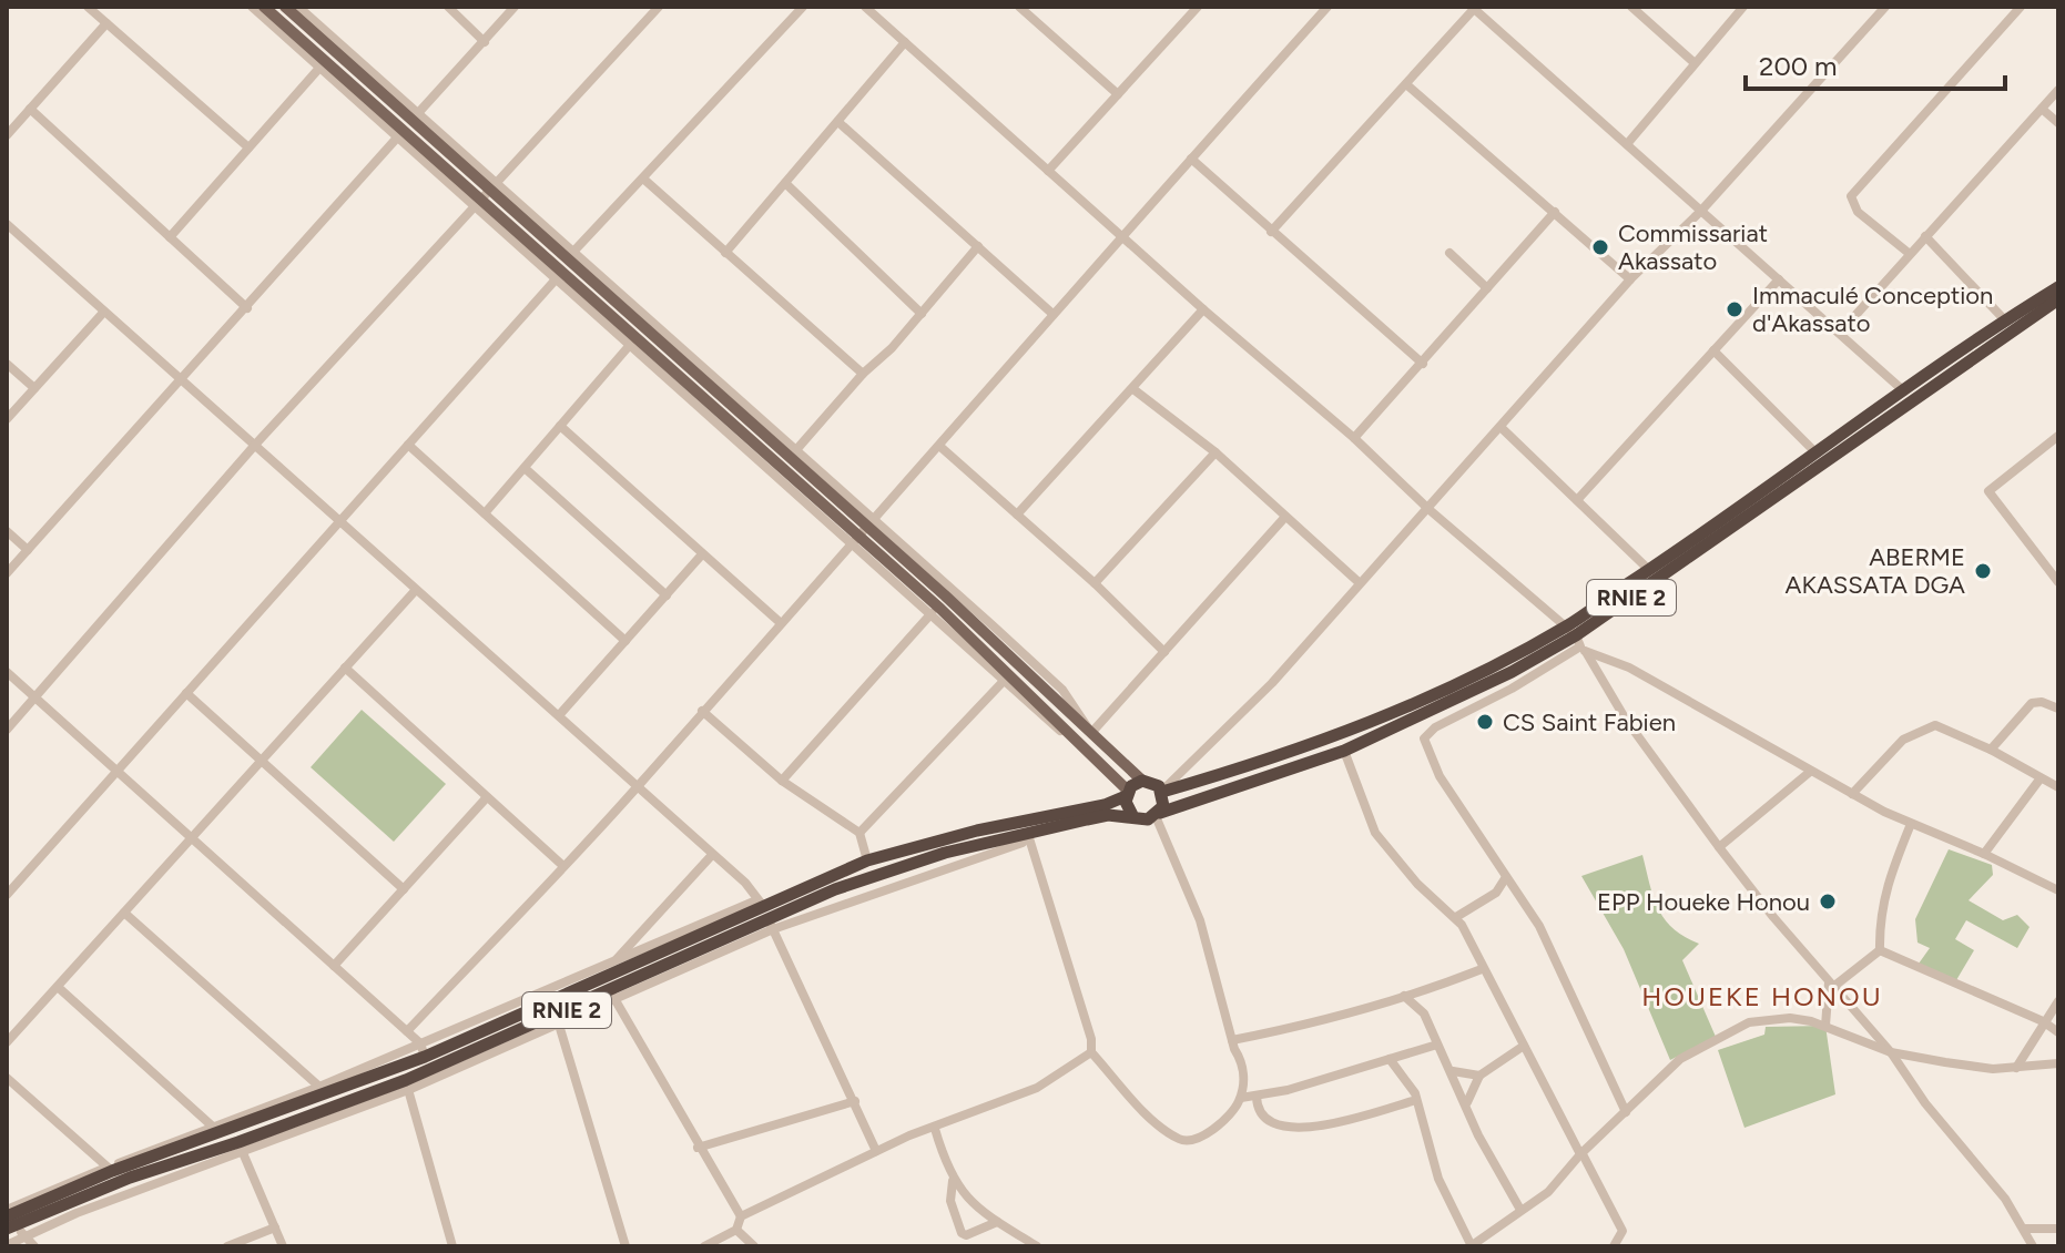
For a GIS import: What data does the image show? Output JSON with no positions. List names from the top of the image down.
{
  "streets": {
    "highway": ["RNIE 2"]
  },
  "districts": ["HOUEKE HONOU"],
  "places": [
    "Commissariat Akassato",
    "Immaculé Conception d'Akassato",
    "ABERME AKASSATA DGA",
    "CS Saint Fabien",
    "EPP Houeke Honou"
  ],
  "scale_bar": "200 m"
}
